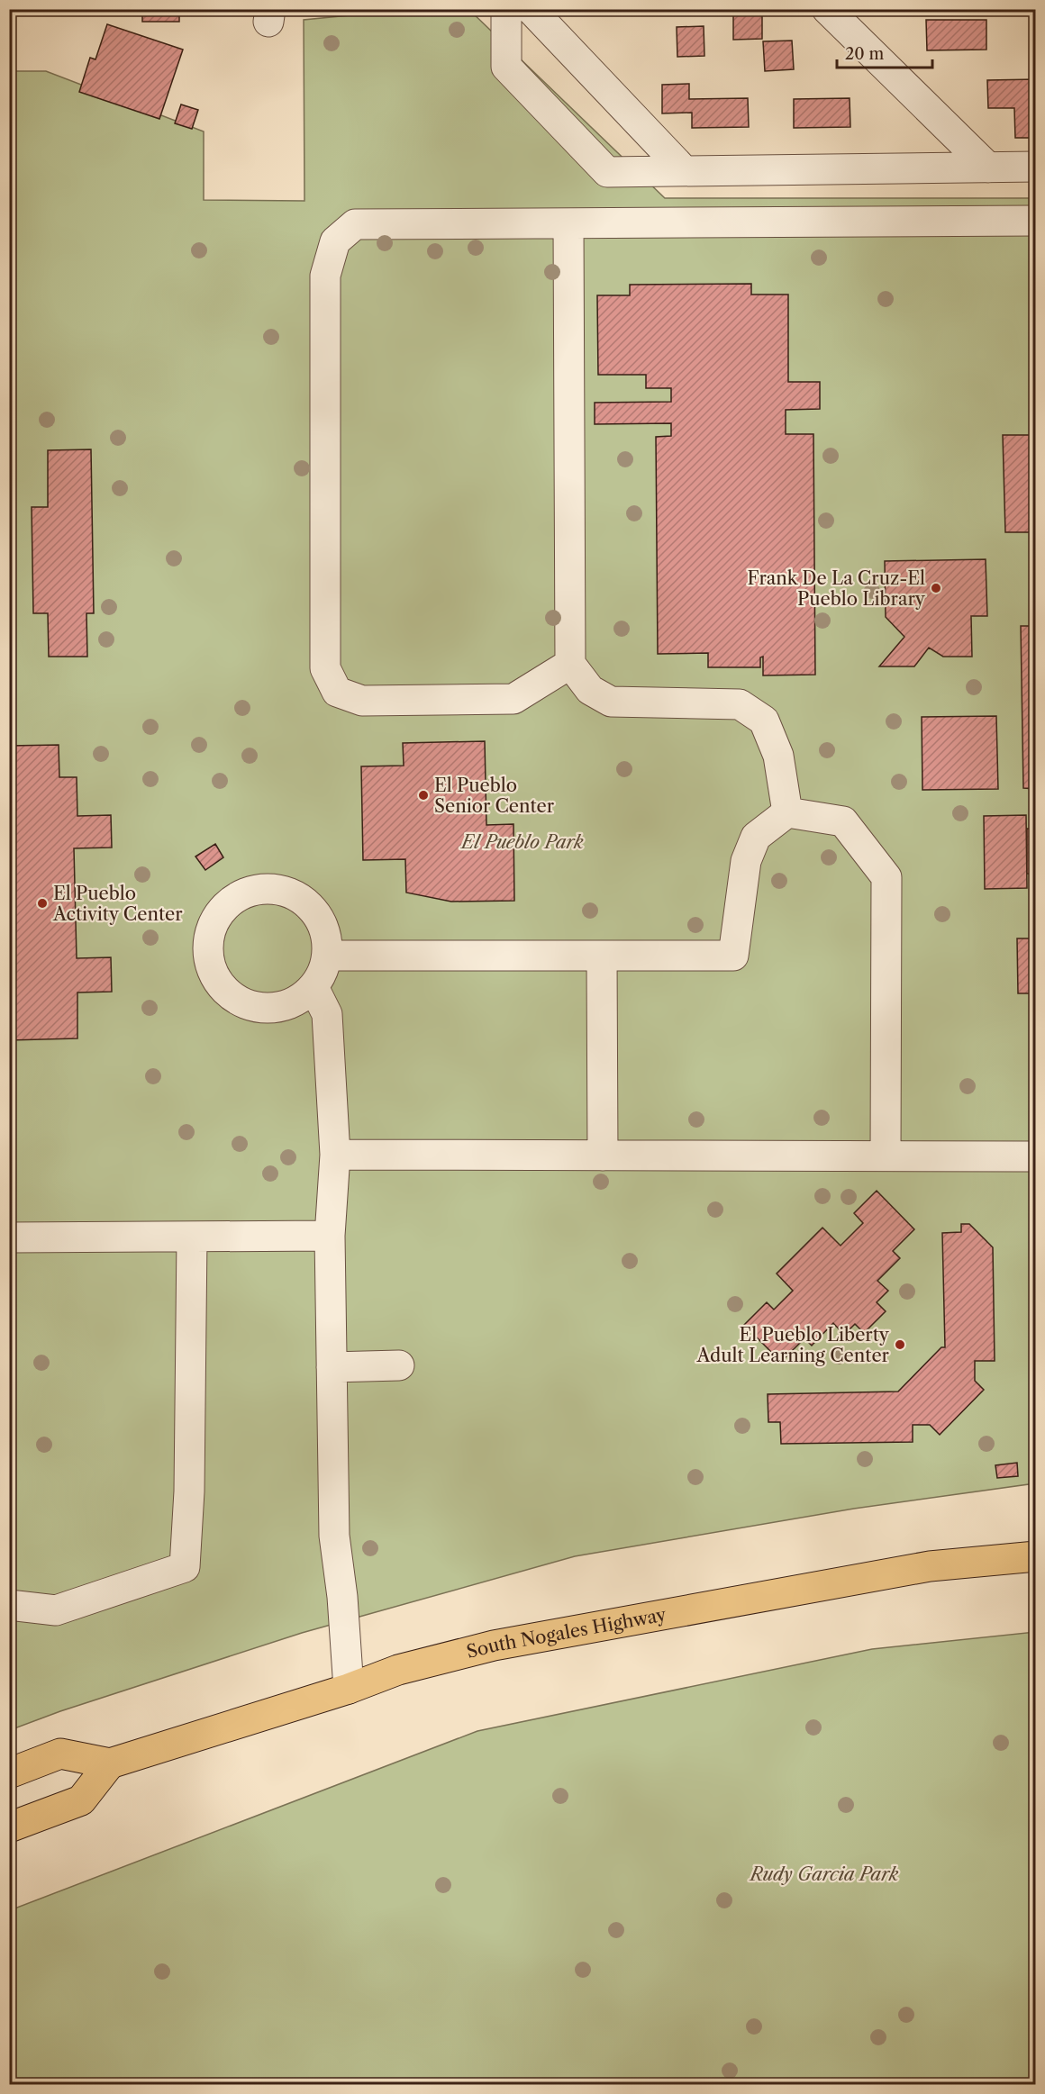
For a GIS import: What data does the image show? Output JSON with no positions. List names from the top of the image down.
{
  "streets": {
    "main road": ["South Nogales Highway"]
  },
  "parks": ["El Pueblo Park", "Rudy Garcia Park"],
  "places": [
    "Frank De La Cruz-El Pueblo Library",
    "El Pueblo Senior Center",
    "El Pueblo Activity Center",
    "El Pueblo Liberty Adult Learning Center"
  ],
  "scale_bar": "20 m"
}
